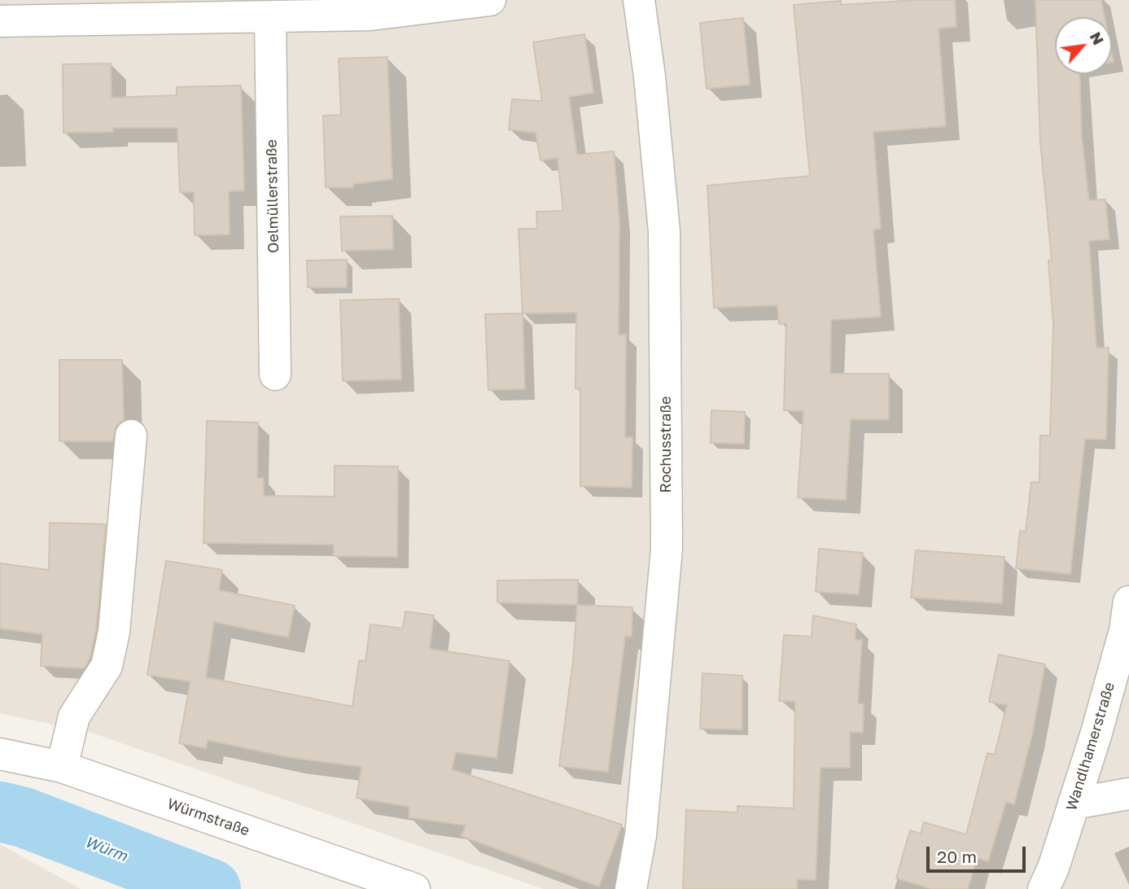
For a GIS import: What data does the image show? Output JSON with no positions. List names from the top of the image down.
{
  "streets": {
    "street": [
      "Oelmüllerstraße",
      "Rochusstraße",
      "Wandlhamerstraße",
      "Würmstraße"
    ]
  },
  "water": ["Würm"],
  "scale_bar": "20 m",
  "north": "top right"
}
